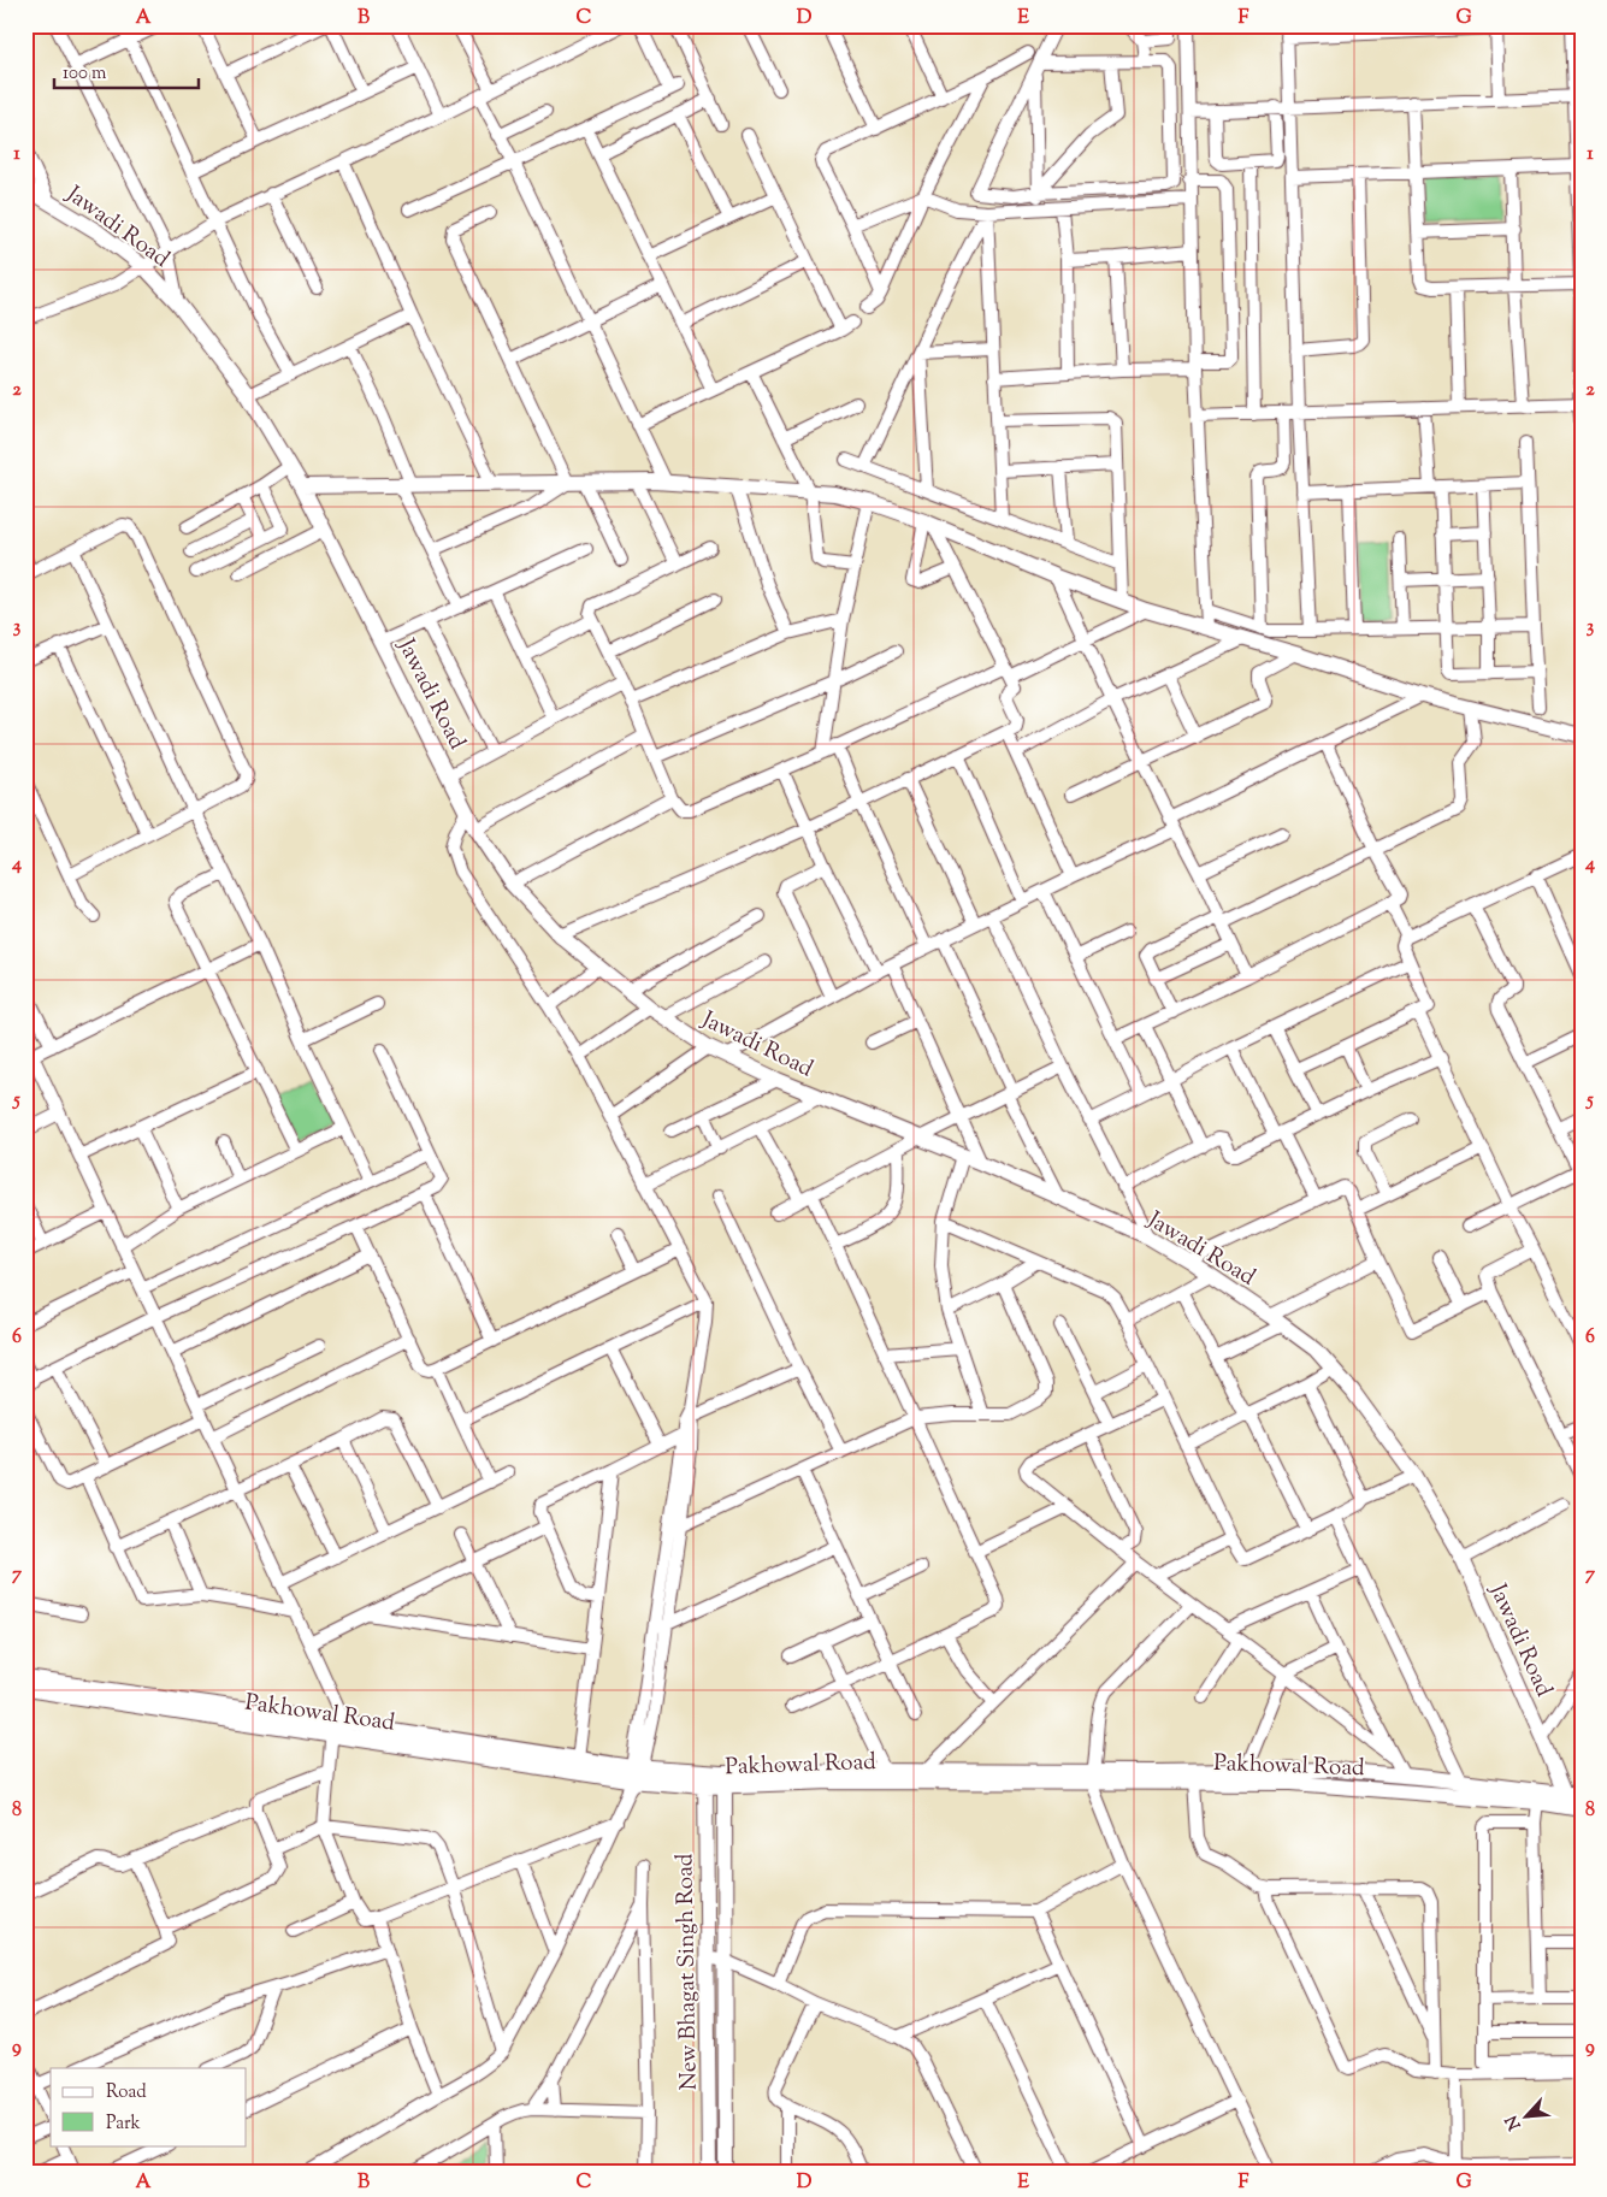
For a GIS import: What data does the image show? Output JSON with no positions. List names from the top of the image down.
{
  "streets": {
    "street": ["Jawadi Road", "Pakhowal Road", "New Bhagat Singh Road"]
  },
  "crossings": [
    ["Jawadi Road", "Pakhowal Road"],
    ["Pakhowal Road", "New Bhagat Singh Road"]
  ],
  "legend": ["Road", "Park"],
  "scale_bar": "100 m",
  "north": "bottom left",
  "grid": {
    "columns": [
      "A",
      "B",
      "C",
      "D",
      "E",
      "F",
      "G"
    ],
    "rows": [
      "1",
      "2",
      "3",
      "4",
      "5",
      "6",
      "7",
      "8",
      "9"
    ]
  }
}
